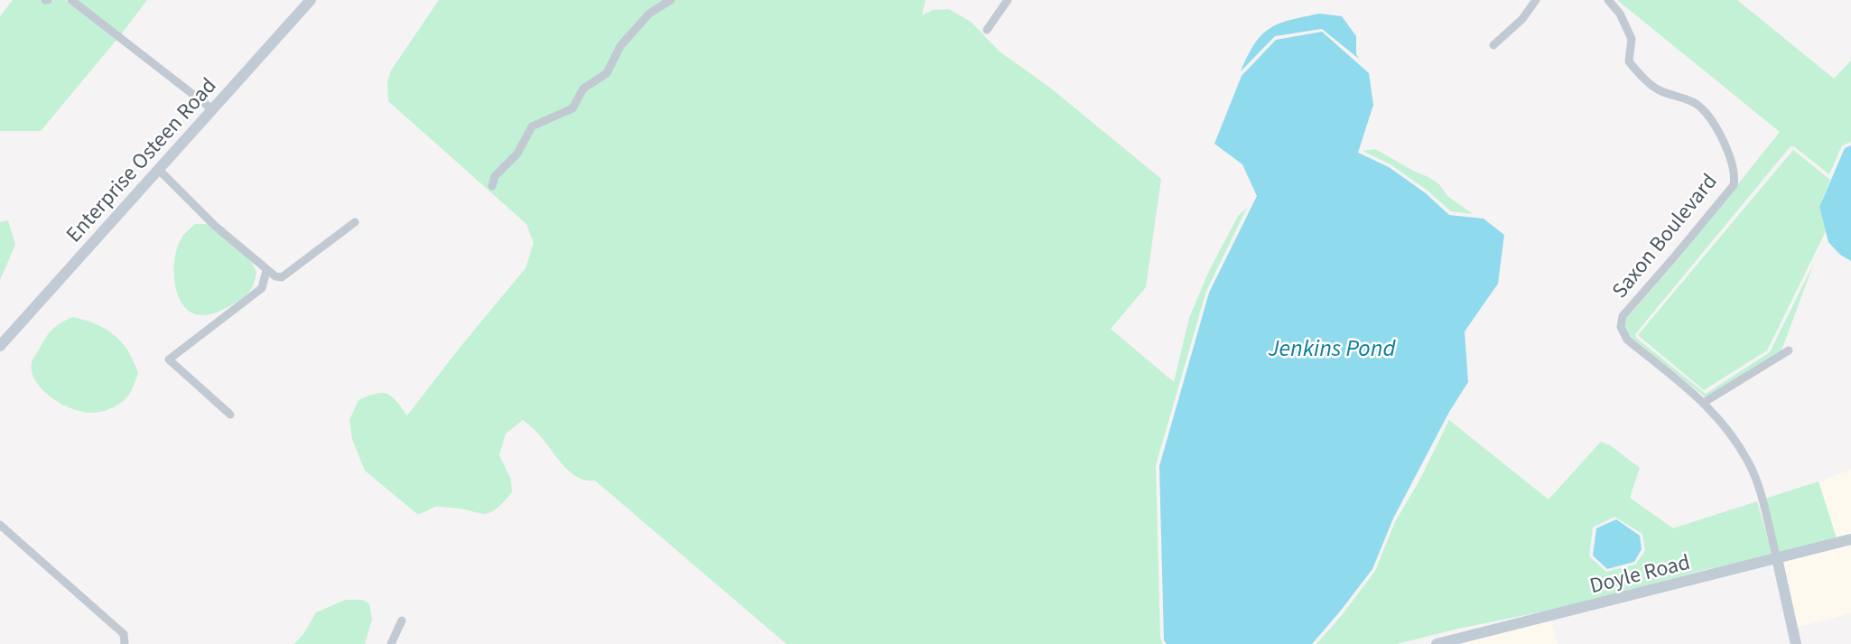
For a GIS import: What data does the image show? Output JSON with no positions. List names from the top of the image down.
{
  "streets": {
    "main road": ["Enterprise Osteen Road", "Saxon Boulevard", "Doyle Road"]
  },
  "crossings": [
    ["Saxon Boulevard", "Doyle Road"]
  ],
  "water": ["Jenkins Pond"]
}
